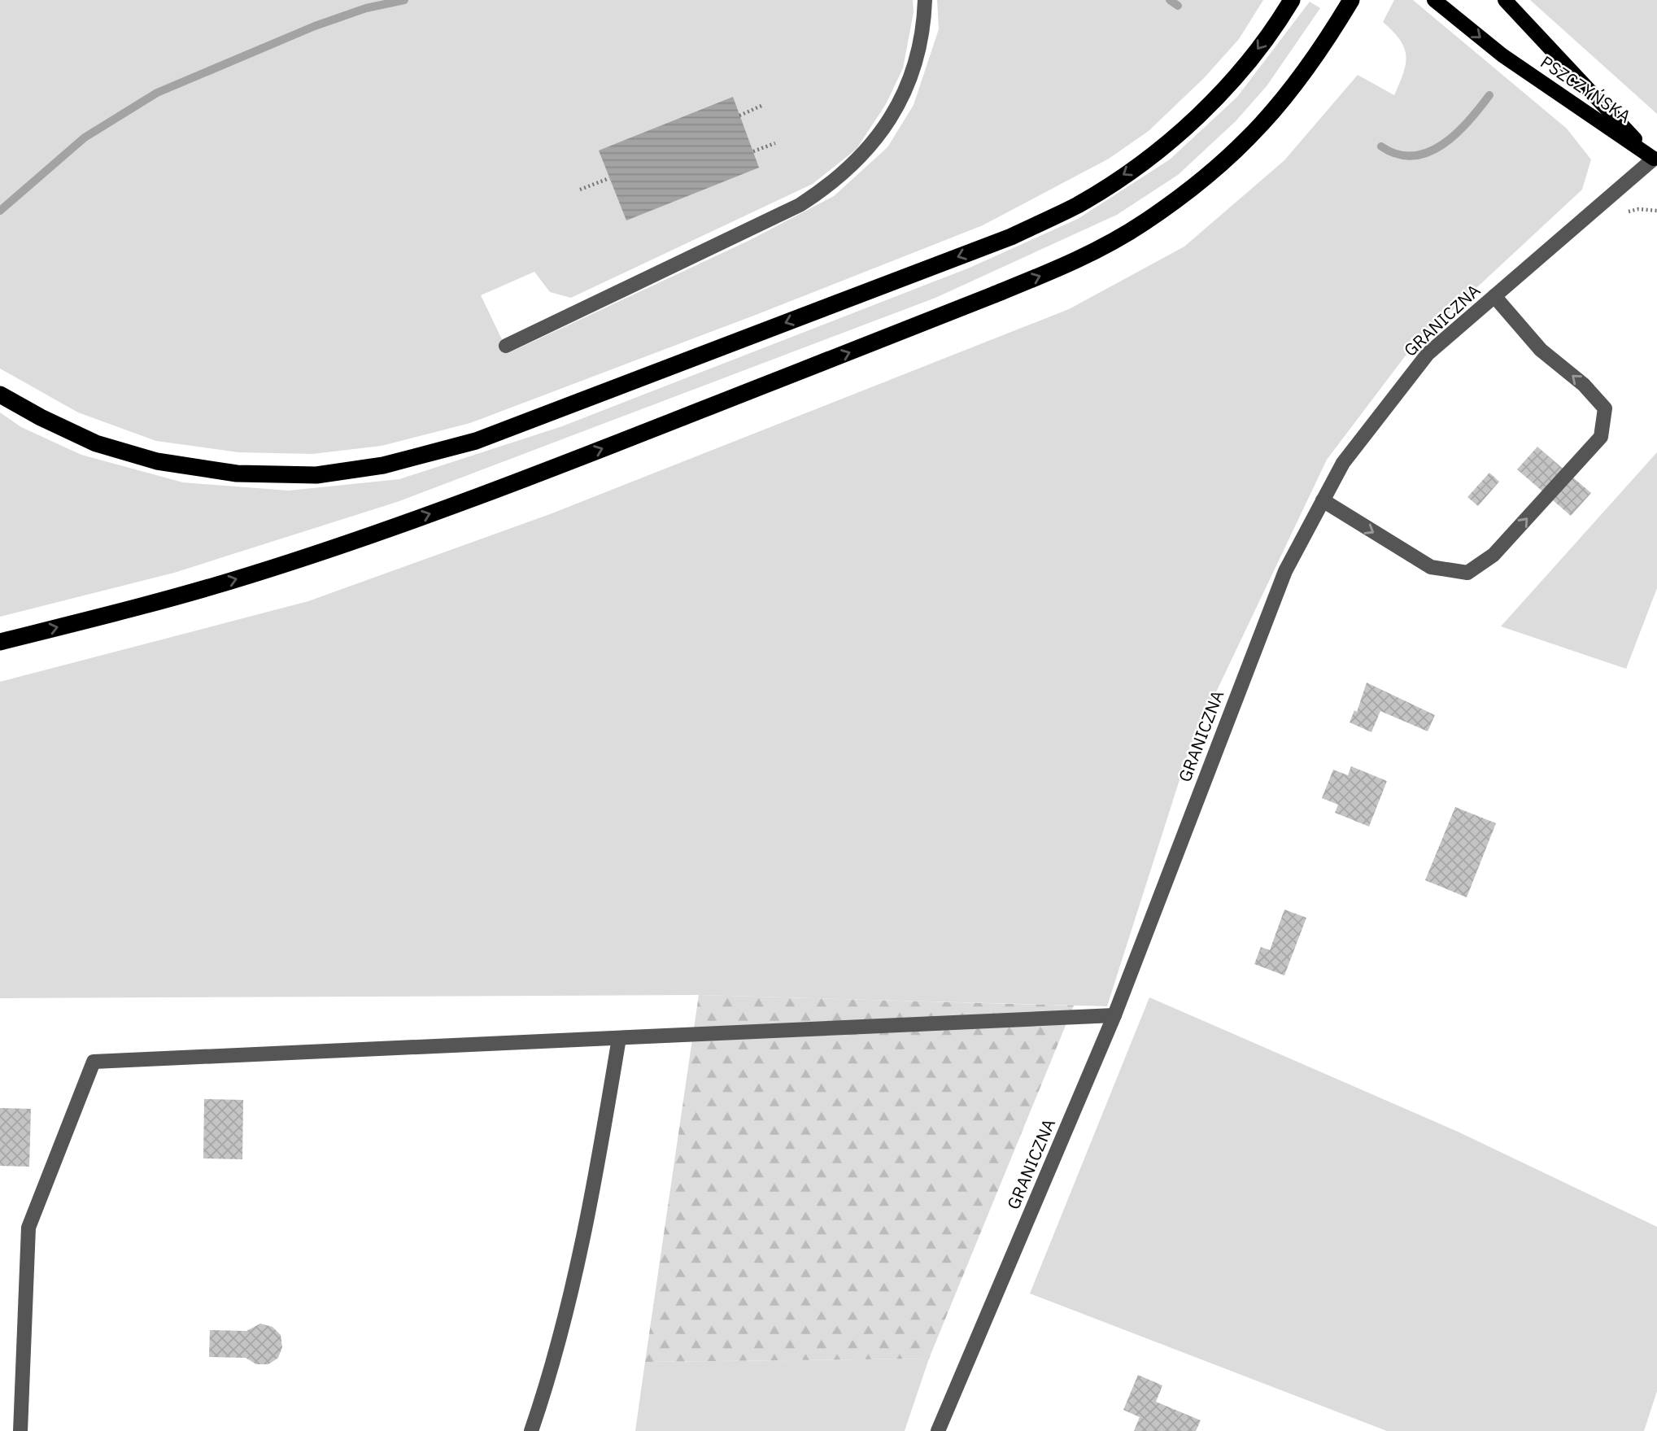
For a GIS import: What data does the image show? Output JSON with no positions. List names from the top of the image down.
{
  "streets": {
    "main road": ["PSZCZYŃSKA"],
    "street": ["GRANICZNA"]
  },
  "crossings": [
    ["PSZCZYŃSKA", "GRANICZNA"]
  ]
}
